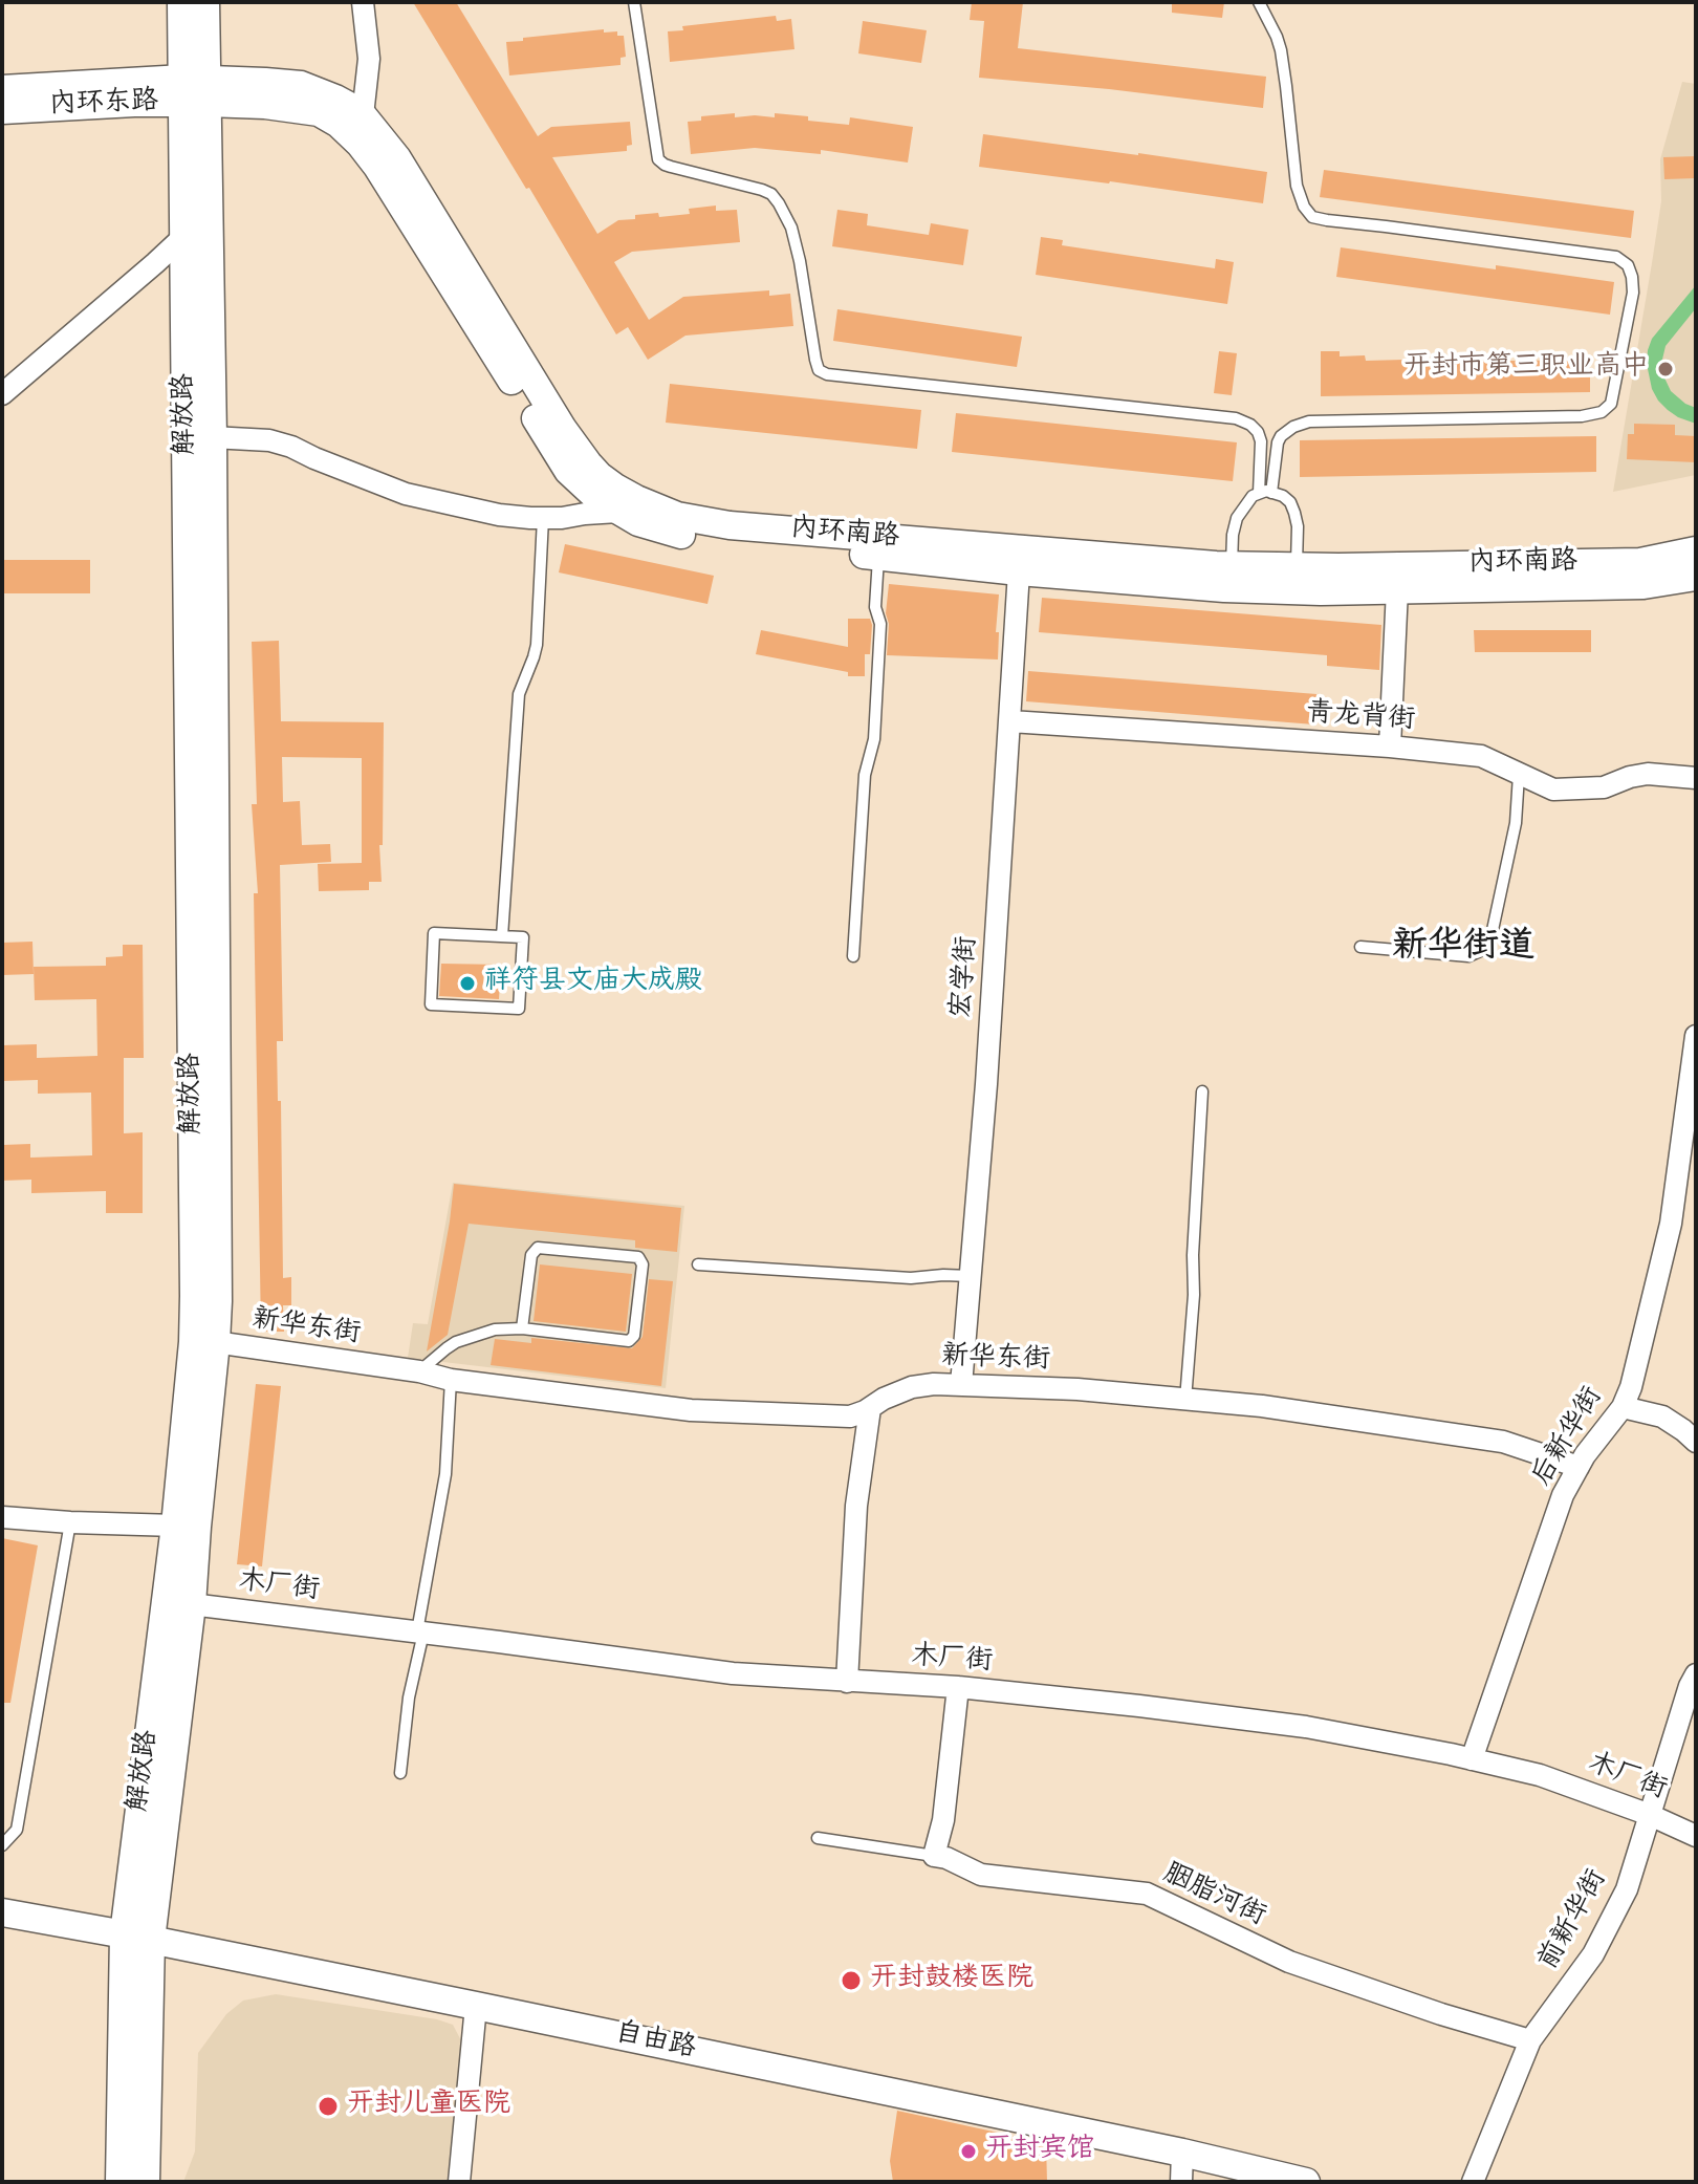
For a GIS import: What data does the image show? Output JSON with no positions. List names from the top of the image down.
{
  "streets": {
    "main road": ["解放路"],
    "street": [
      "内环东路",
      "内环南路",
      "青龙背街",
      "宏学街",
      "新华东街",
      "后新华街",
      "木厂街",
      "胭脂河街",
      "前新华街",
      "自由路"
    ]
  },
  "crossings": [
    ["内环东路", "解放路"],
    ["内环东路", "内环南路"],
    ["解放路", "内环南路"],
    ["解放路", "新华东街"],
    ["解放路", "木厂街"],
    ["解放路", "自由路"],
    ["内环南路", "宏学街"],
    ["青龙背街", "宏学街"],
    ["宏学街", "新华东街"],
    ["新华东街", "后新华街"],
    ["后新华街", "木厂街"],
    ["木厂街", "前新华街"],
    ["胭脂河街", "前新华街"]
  ],
  "districts": ["新华街道"],
  "places": [
    "开封市第三职业高中",
    "祥符县文庙大成殿",
    "开封鼓楼医院",
    "开封儿童医院",
    "开封宾馆"
  ]
}
